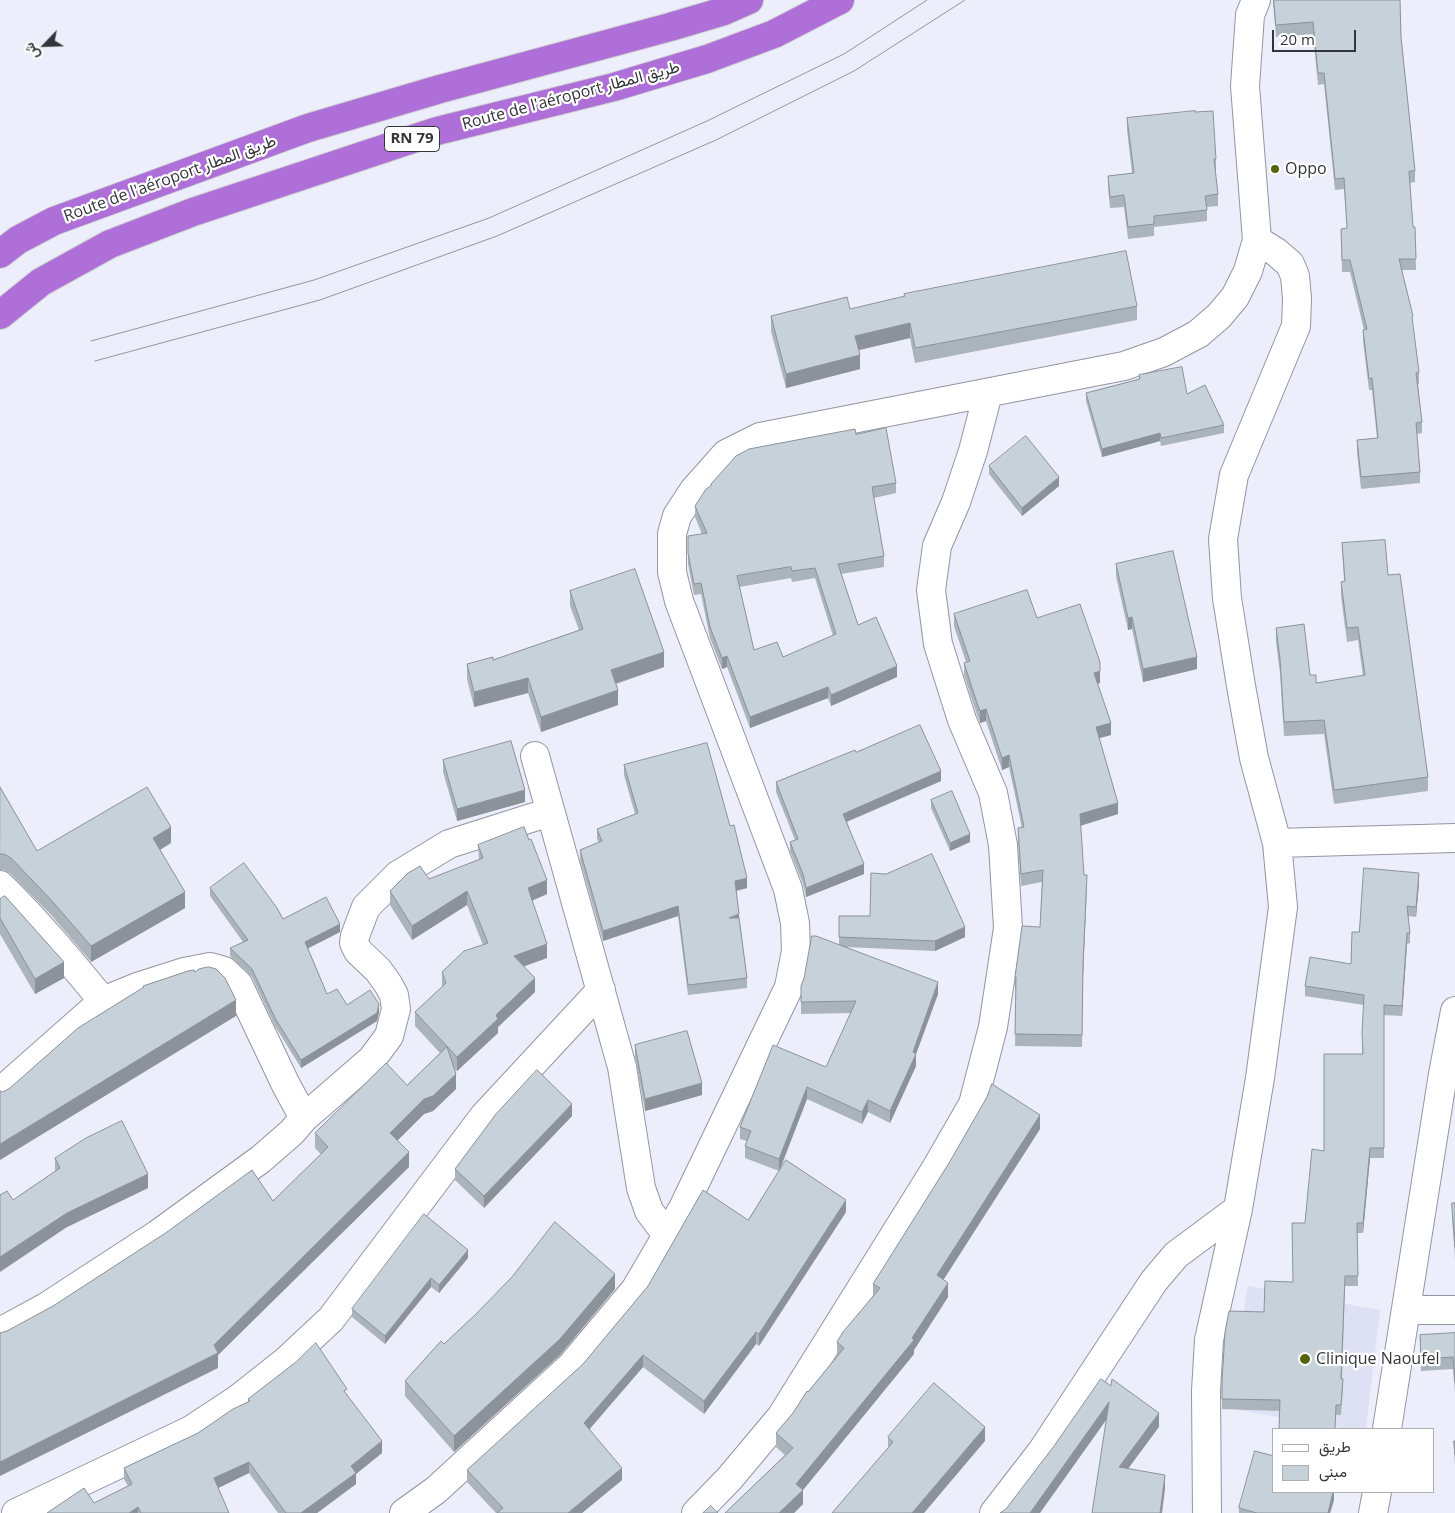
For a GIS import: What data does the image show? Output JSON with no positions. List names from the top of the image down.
{
  "streets": {
    "highway": ["Route de l'aéroport طريق المطار", "RN 79"]
  },
  "places": ["Oppo", "Clinique Naoufel"],
  "legend": ["طريق", "مبنى"],
  "scale_bar": "20 m",
  "north": "bottom left"
}
